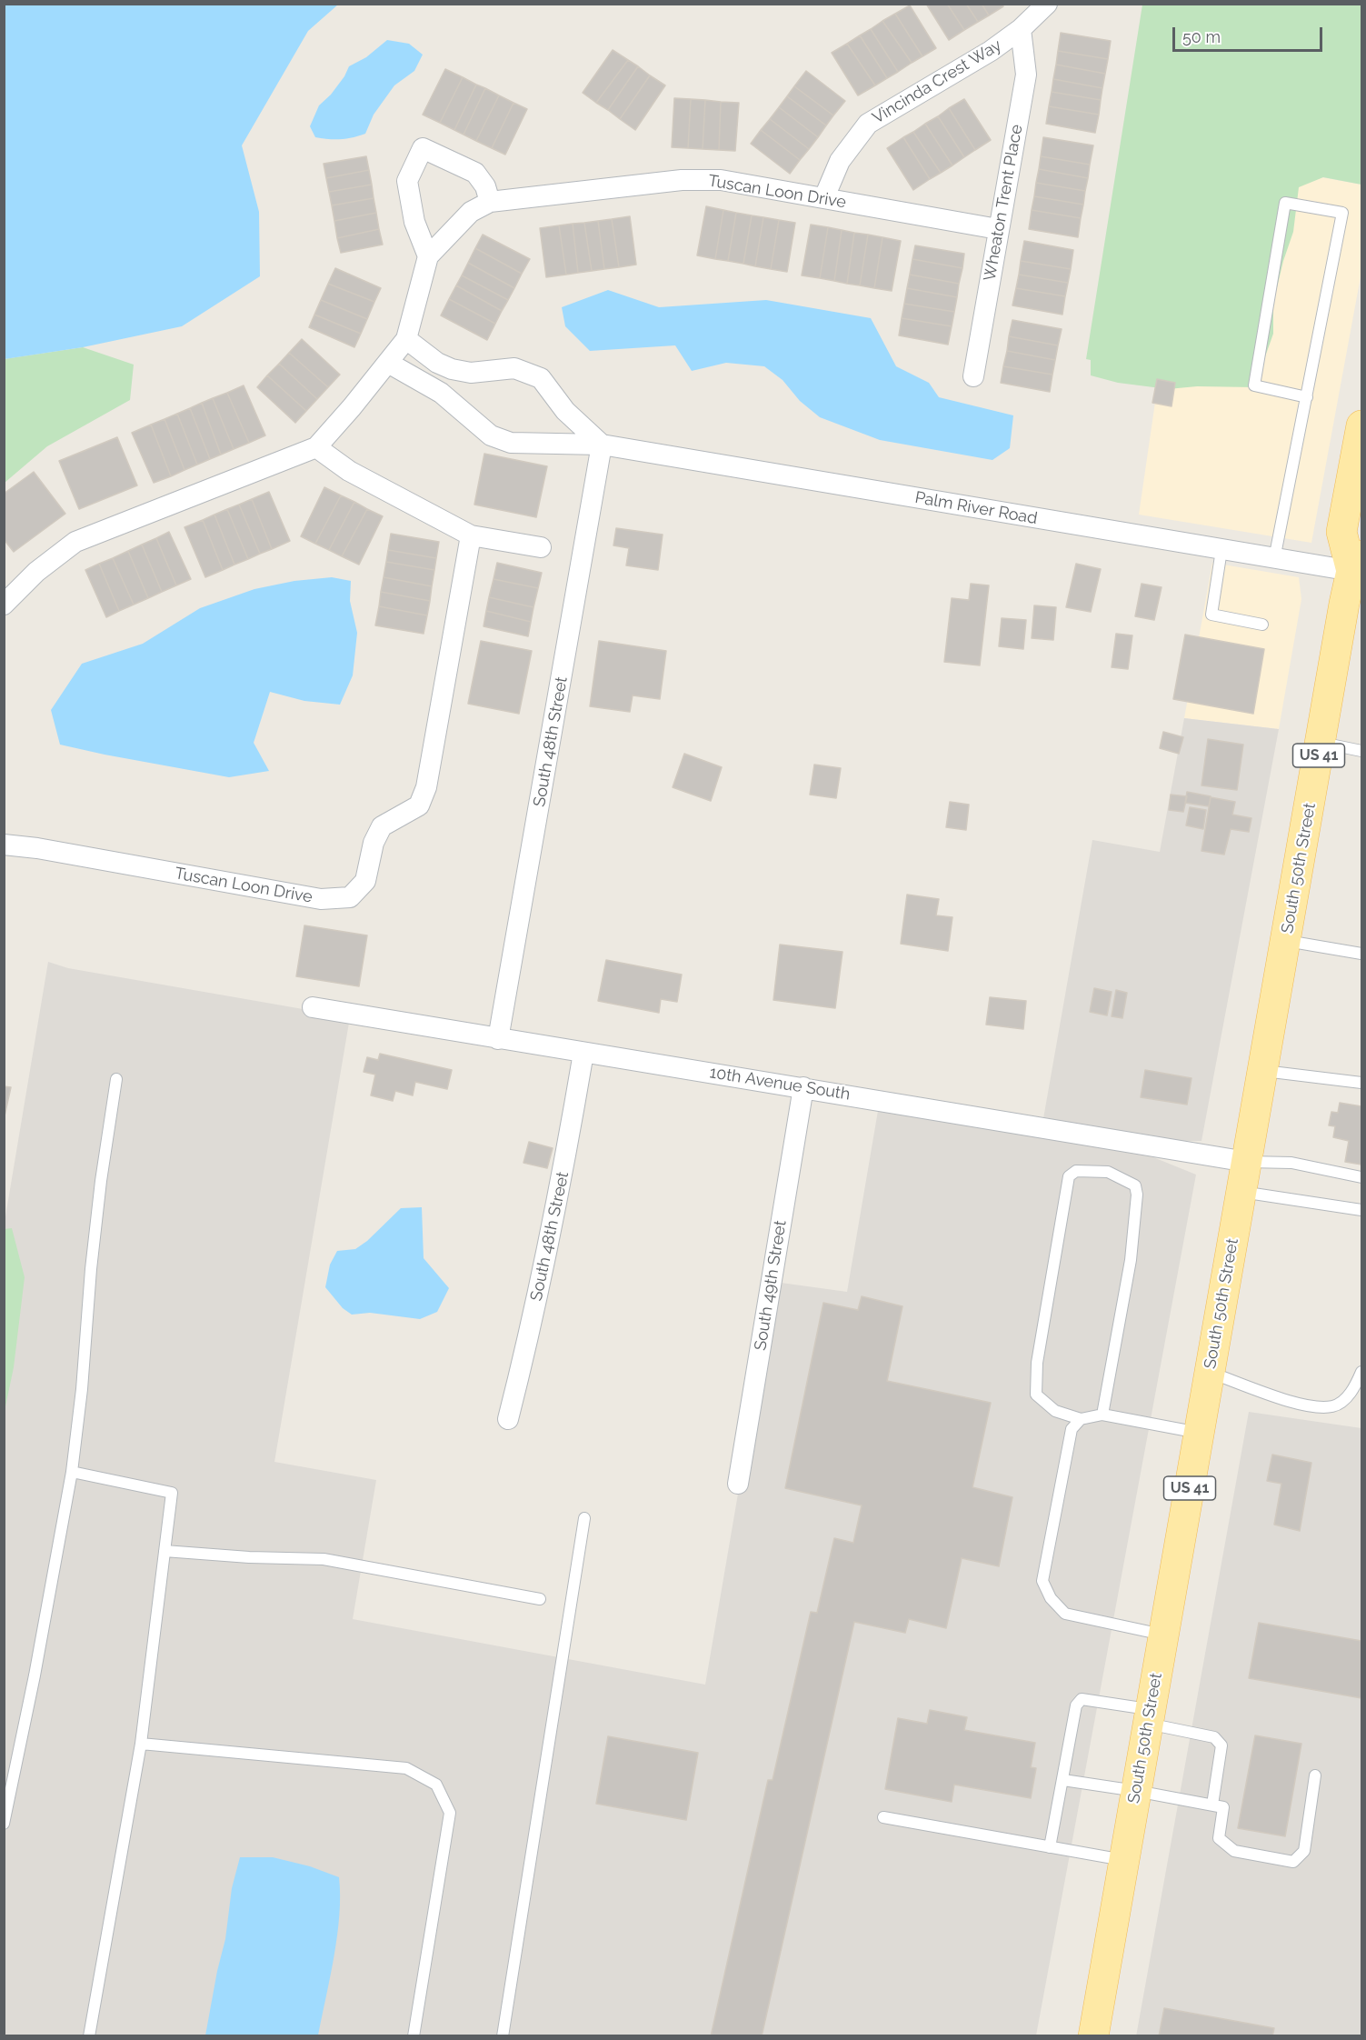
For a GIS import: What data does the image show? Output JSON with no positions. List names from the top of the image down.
{
  "streets": {
    "main road": ["US 41", "South 50th Street"],
    "street": [
      "Vincinda Crest Way",
      "Tuscan Loon Drive",
      "Wheaton Trent Place",
      "Palm River Road",
      "South 48th Street",
      "10th Avenue South",
      "South 49th Street"
    ]
  },
  "crossings": [
    ["Vincinda Crest Way", "Tuscan Loon Drive"],
    ["Vincinda Crest Way", "Wheaton Trent Place"],
    ["Tuscan Loon Drive", "Wheaton Trent Place"],
    ["Tuscan Loon Drive", "Palm River Road"],
    ["Palm River Road", "South 48th Street"],
    ["Palm River Road", "South 50th Street"],
    ["South 48th Street", "10th Avenue South"],
    ["South 50th Street", "10th Avenue South"],
    ["10th Avenue South", "South 49th Street"]
  ],
  "scale_bar": "50 m"
}
